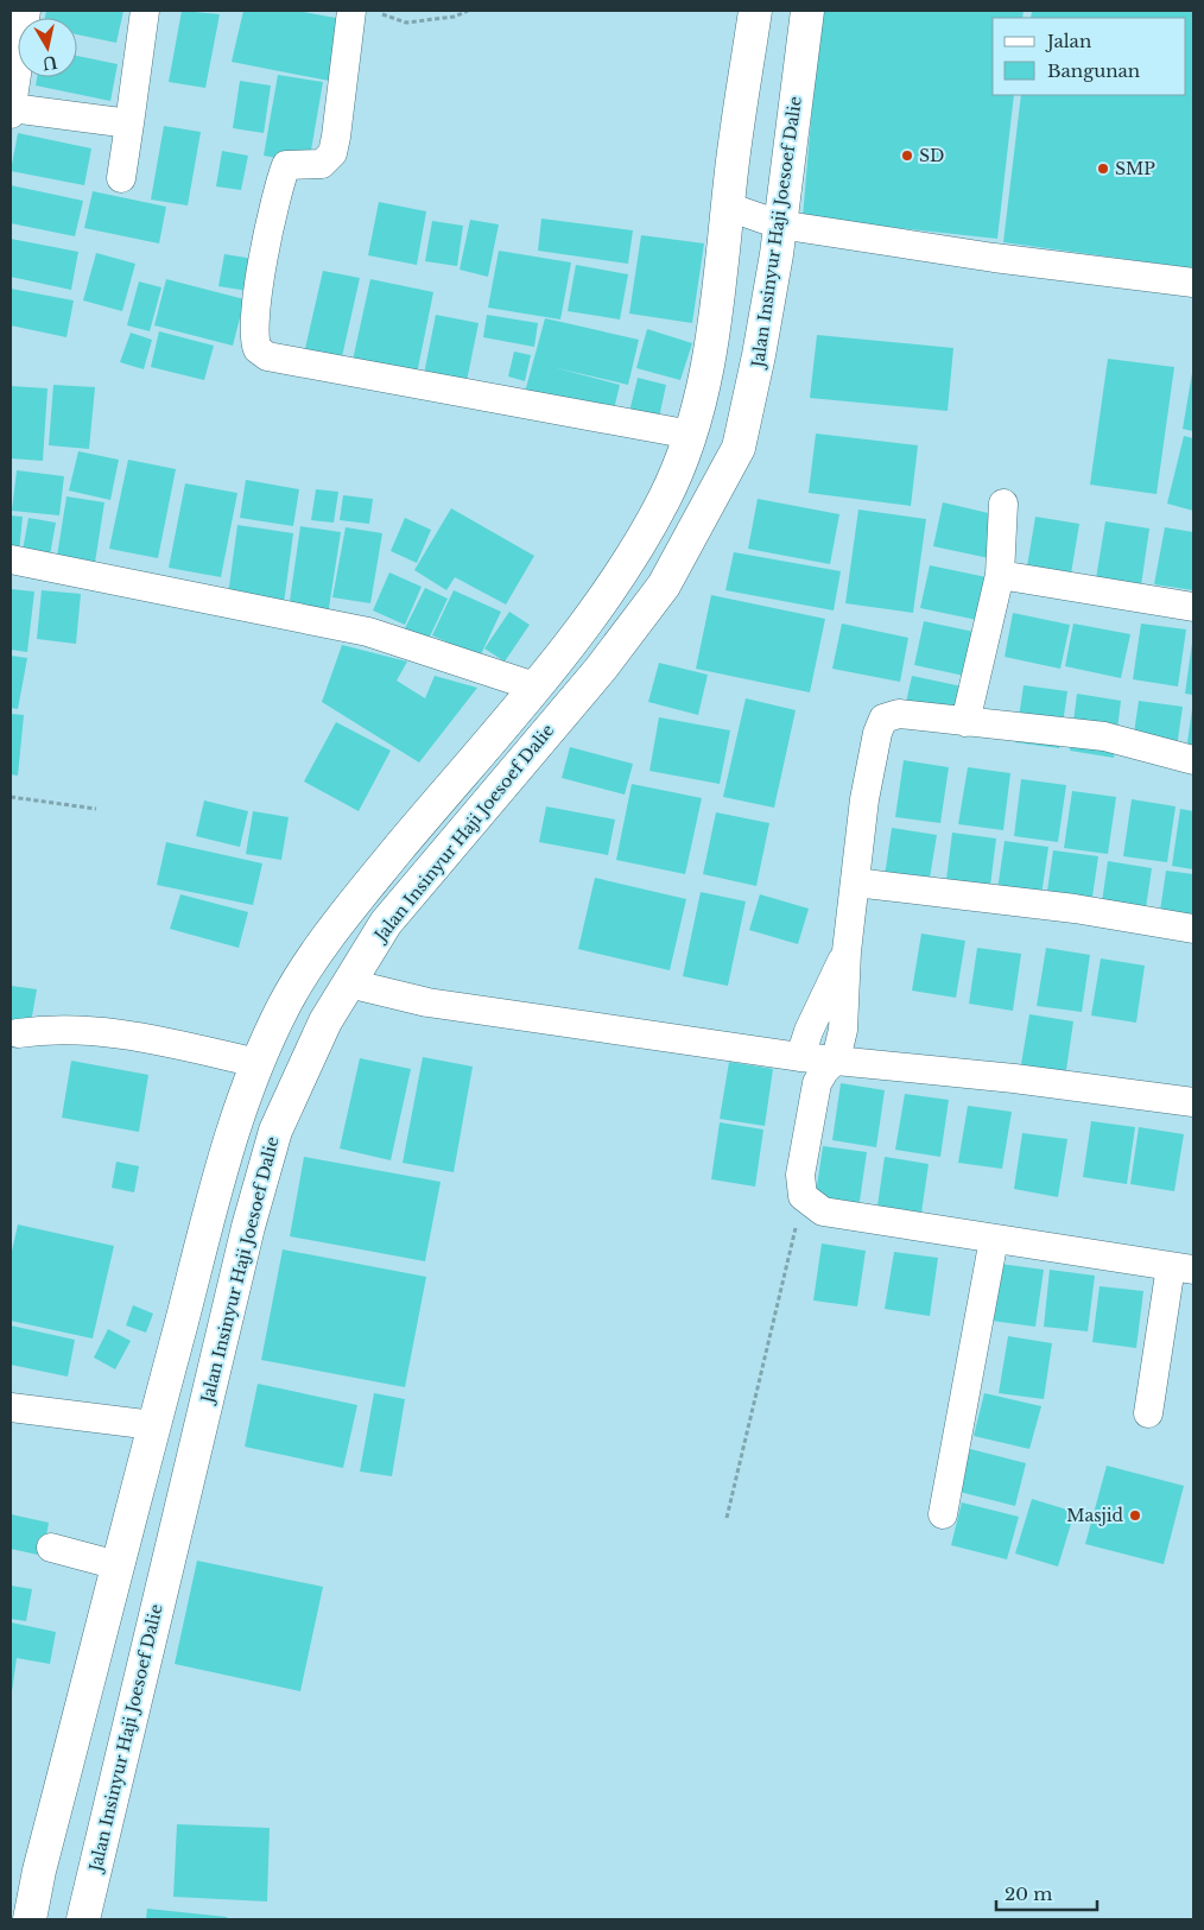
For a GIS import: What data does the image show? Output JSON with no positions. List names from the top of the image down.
{
  "streets": {
    "main road": ["Jalan Insinyur Haji Joesoef Dalie"]
  },
  "places": ["SD", "SMP", "Masjid"],
  "legend": ["Jalan", "Bangunan"],
  "scale_bar": "20 m",
  "north": "bottom"
}
